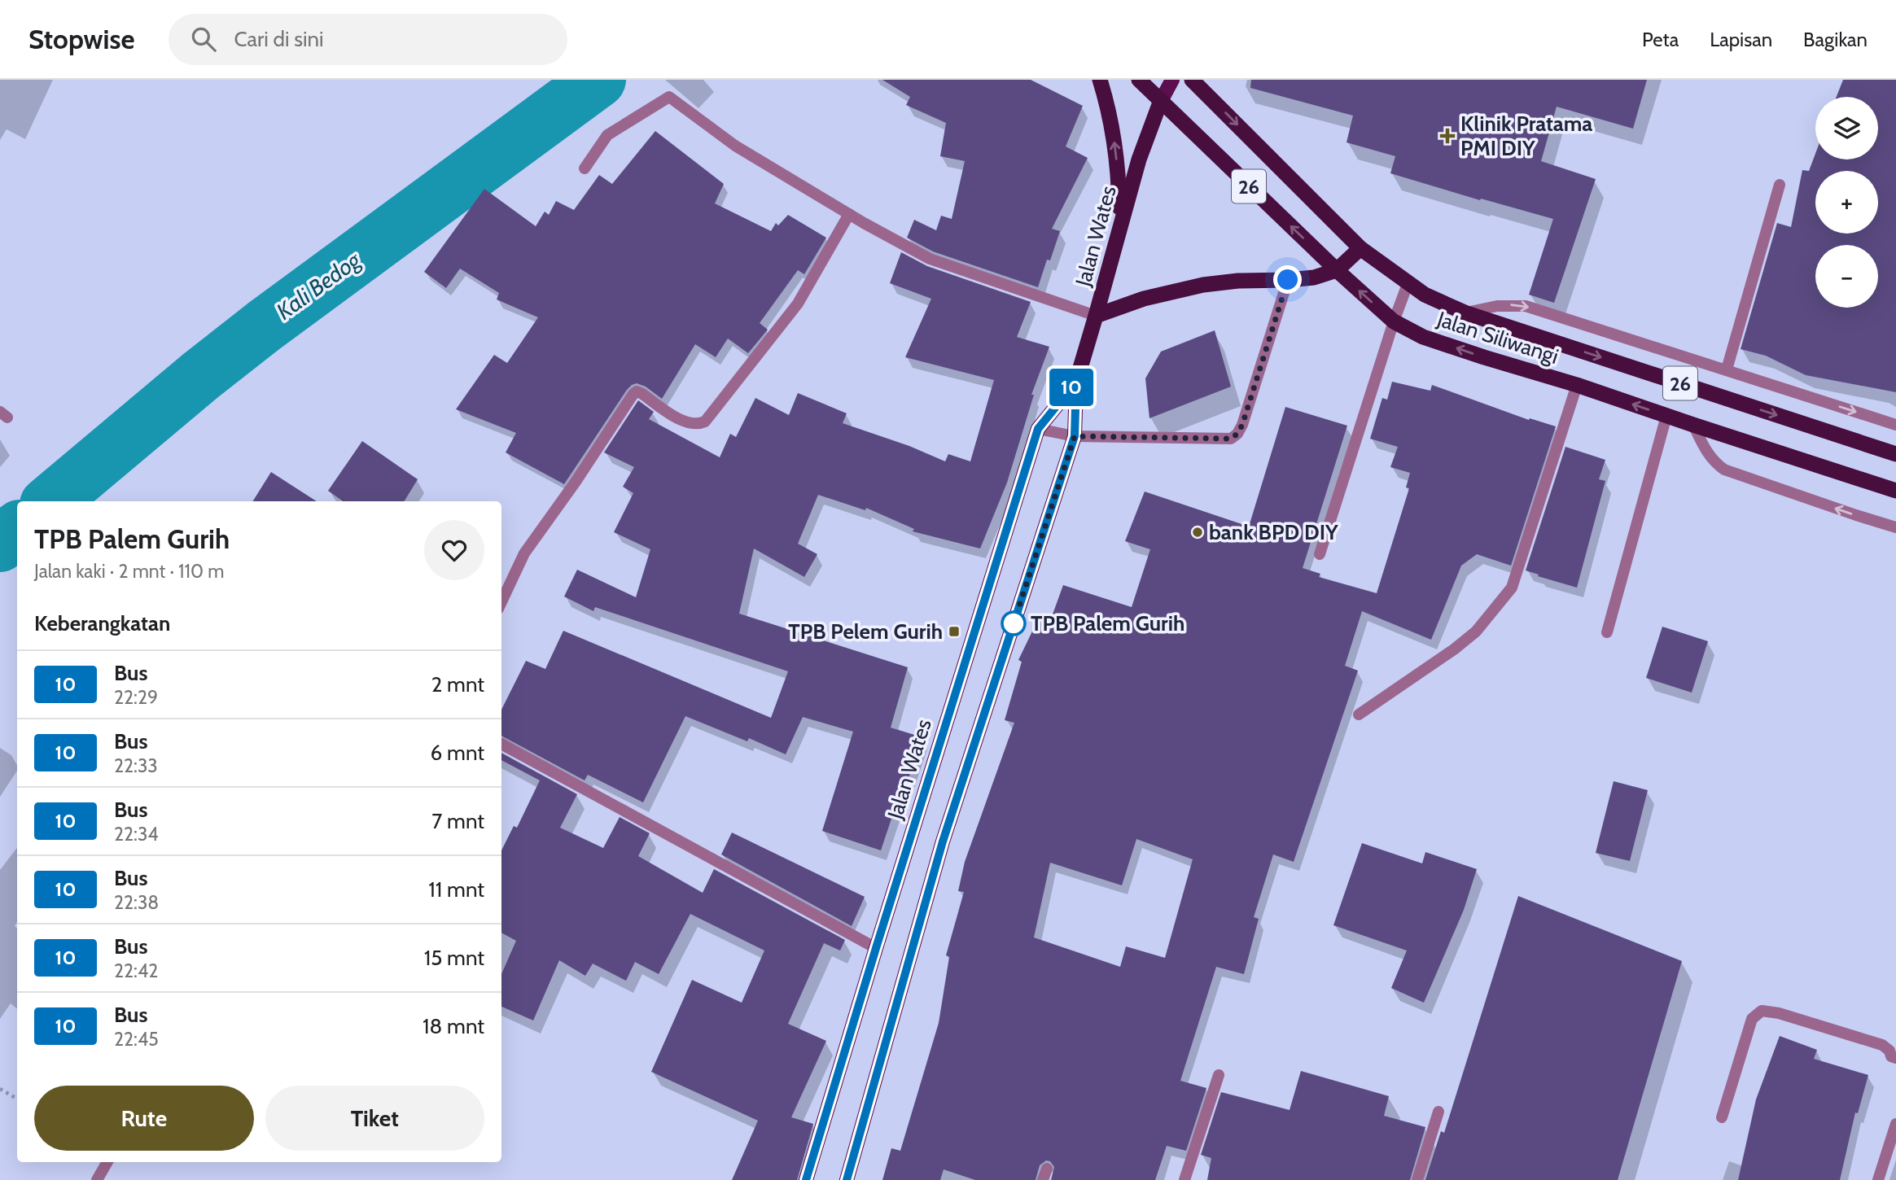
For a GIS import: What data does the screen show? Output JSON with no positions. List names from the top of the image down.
{
  "streets": {
    "highway": ["26", "Jalan Wates", "Jalan Siliwangi"]
  },
  "crossings": [
    ["26", "Jalan Wates"],
    ["26", "Jalan Siliwangi"],
    ["Jalan Wates", "Jalan Siliwangi"]
  ],
  "water": ["Kali Bedog"],
  "places": {
    "health": ["Klinik Pratama PMI DIY"],
    "other": ["bank BPD DIY", "TPB Palem Gurih"],
    "transit": ["TPB Pelem Gurih"]
  },
  "lines": ["bus line 10"],
  "page": {
    "header": "Stopwise",
    "search": "Cari di sini",
    "nav": ["Peta", "Lapisan", "Bagikan"],
    "on_map": "10",
    "map_buttons": ["+", "−"],
    "heading": [
      ["TPB Palem Gurih", "Jalan kaki · 2 mnt · 110 m"],
      "Keberangkatan"
    ],
    "list": [
      {
        "mark": "10",
        "name": "Bus",
        "note": "22:29",
        "value": "2 mnt"
      },
      {
        "mark": "10",
        "name": "Bus",
        "note": "22:33",
        "value": "6 mnt"
      },
      {
        "mark": "10",
        "name": "Bus",
        "note": "22:34",
        "value": "7 mnt"
      },
      {
        "mark": "10",
        "name": "Bus",
        "note": "22:38",
        "value": "11 mnt"
      },
      {
        "mark": "10",
        "name": "Bus",
        "note": "22:42",
        "value": "15 mnt"
      },
      {
        "mark": "10",
        "name": "Bus",
        "note": "22:45",
        "value": "18 mnt"
      }
    ],
    "buttons": ["Rute", "Tiket"]
  }
}
